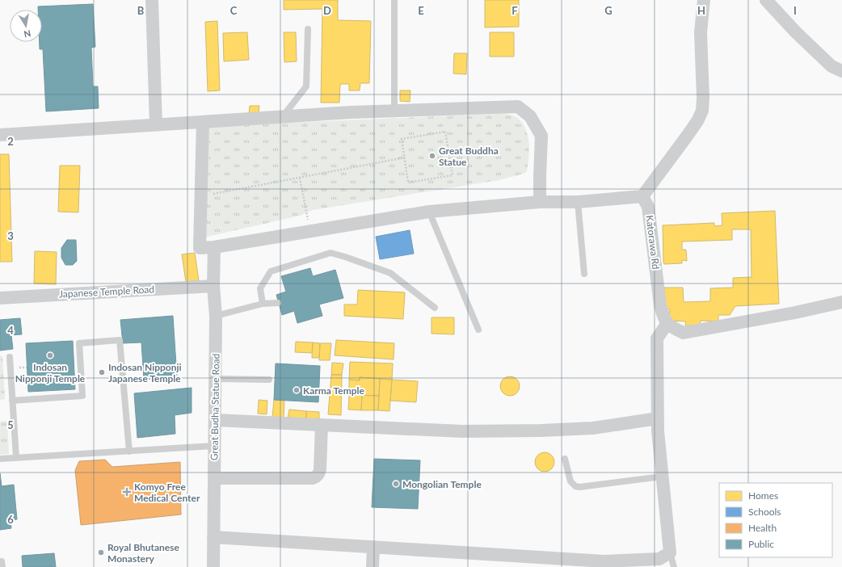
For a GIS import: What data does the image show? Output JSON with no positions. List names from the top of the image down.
{
  "streets": {
    "street": ["Katorawa Rd", "Japanese Temple Road", "Great Budha Statue Road"]
  },
  "crossings": [
    ["Japanese Temple Road", "Great Budha Statue Road"]
  ],
  "places": {
    "other": [
      "Great Buddha Statue",
      "Indosan Nipponji Temple",
      "Indosan Nipponji Japanese Temple",
      "Karma Temple",
      "Mongolian Temple",
      "Royal Bhutanese Monastery"
    ],
    "health": ["Komyo Free Medical Center"]
  },
  "legend": [
    "Homes",
    "Schools",
    "Health",
    "Public"
  ],
  "north": "bottom",
  "grid": {
    "columns": [
      "B",
      "C",
      "D",
      "E",
      "F",
      "G",
      "H",
      "I"
    ],
    "rows": [
      "2",
      "3",
      "4",
      "5",
      "6"
    ]
  }
}
